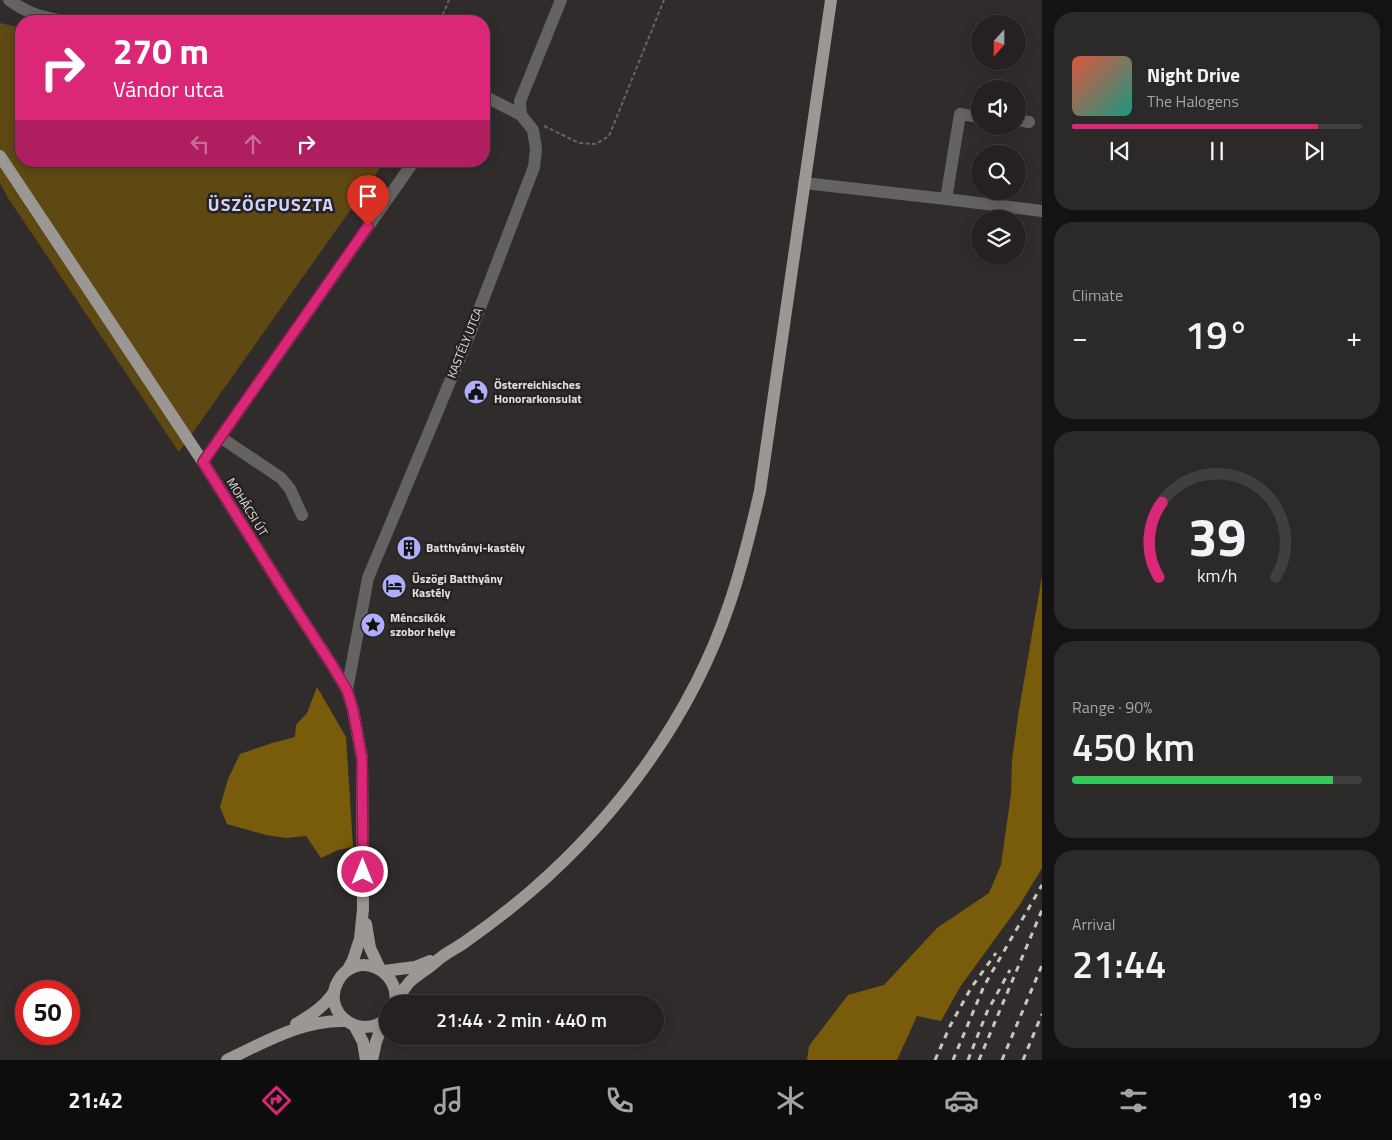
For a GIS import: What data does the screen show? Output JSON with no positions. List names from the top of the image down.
{
  "streets": {
    "main road": ["MOHÁCSI ÚT"],
    "street": ["KASTÉLY UTCA"]
  },
  "crossings": [
    ["KASTÉLY UTCA", "MOHÁCSI ÚT"]
  ],
  "districts": ["ÜSZÖGPUSZTA"],
  "places": {
    "public building": ["Österreichisches Honorarkonsulat"],
    "building": ["Batthyányi-kastély"],
    "hotel": ["Üszögi Batthyány Kastély"],
    "place": ["Méncsikók szobor helye"]
  },
  "north": "bottom",
  "page": {
    "turn": ["270 m", "Vándor utca"],
    "song": ["Night Drive", "The Halogens"],
    "tile": [
      "Climate",
      ["Range · 90%", "450 km"],
      ["Arrival", "21:44"]
    ],
    "heat": ["−", "19°", "+"],
    "limit": "50",
    "trip": "21:44 · 2 min · 440 m",
    "tabs": ["21:42", "19°"],
    "gauge": ["39", "km/h"]
  }
}
